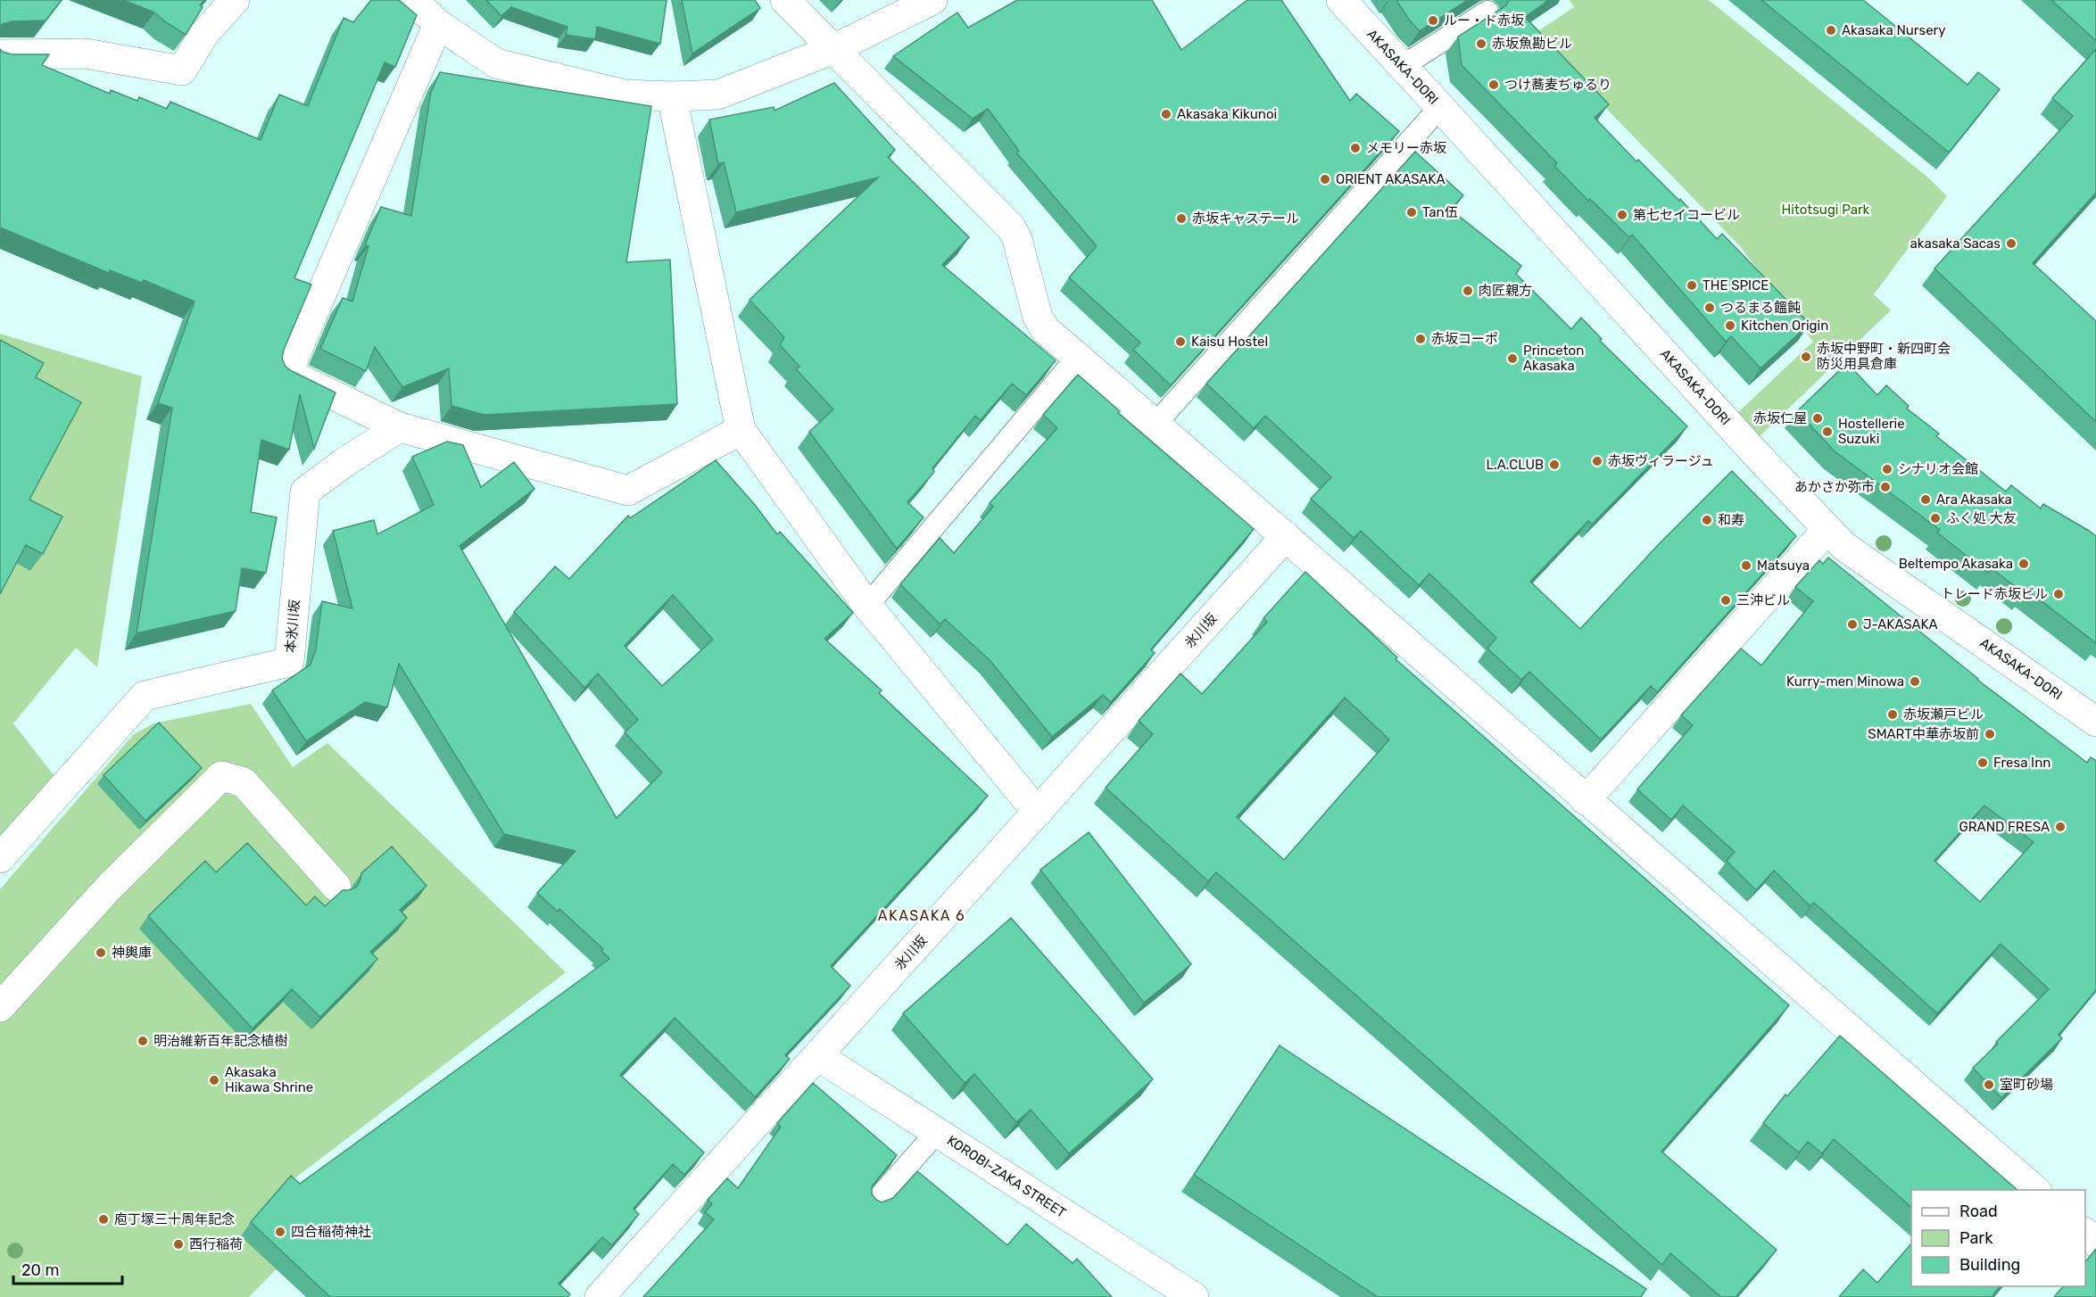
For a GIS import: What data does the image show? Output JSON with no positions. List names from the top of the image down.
{
  "streets": {
    "street": [
      "AKASAKA-DORI",
      "本氷川坂",
      "氷川坂",
      "KOROBI-ZAKA STREET"
    ]
  },
  "crossings": [
    ["氷川坂", "KOROBI-ZAKA STREET"]
  ],
  "districts": ["AKASAKA 6"],
  "parks": ["Hitotsugi Park"],
  "places": [
    "ルー・ド赤坂",
    "Akasaka Nursery",
    "赤坂魚勘ビル",
    "つけ蕎麦ぢゅるり",
    "Akasaka Kikunoi",
    "メモリー赤坂",
    "ORIENT AKASAKA",
    "Tan伍",
    "第七セイコービル",
    "赤坂キャステール",
    "akasaka Sacas",
    "THE SPICE",
    "肉匠親方",
    "つるまる饂飩",
    "Kitchen Origin",
    "赤坂コーポ",
    "Kaisu Hostel",
    "赤坂中野町・新四町会 防災用具倉庫",
    "Princeton Akasaka",
    "赤坂仁屋",
    "Hostellerie Suzuki",
    "赤坂ヴィラージュ",
    "L.A.CLUB",
    "シナリオ会館",
    "あかさか弥市",
    "Ara Akasaka",
    "ふく処 大友",
    "和寿",
    "Beltempo Akasaka",
    "Matsuya",
    "トレード赤坂ビル",
    "三沖ビル",
    "J-AKASAKA",
    "Kurry-men Minowa",
    "赤坂瀬戸ビル",
    "SMART中華赤坂前",
    "Fresa Inn",
    "GRAND FRESA",
    "神輿庫",
    "明治維新百年記念植樹",
    "Akasaka Hikawa Shrine",
    "室町砂場",
    "庖丁塚三十周年記念",
    "四合稲荷神社",
    "西行稲荷"
  ],
  "legend": ["Road", "Park", "Building"],
  "scale_bar": "20 m"
}
